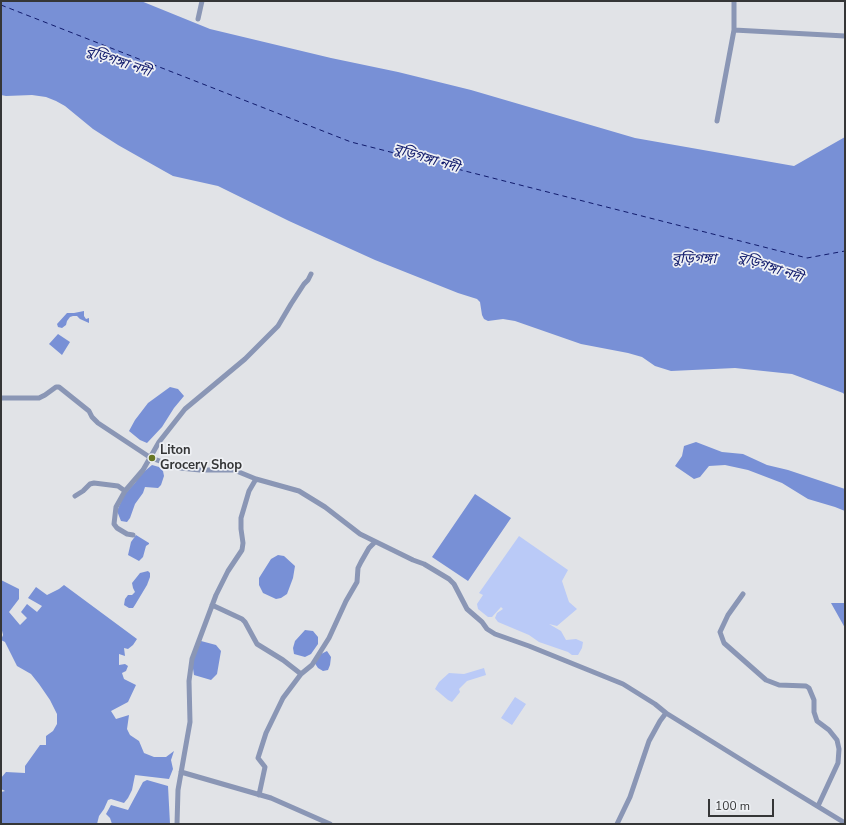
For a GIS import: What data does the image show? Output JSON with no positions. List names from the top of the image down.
{
  "water": ["বুড়িগঙ্গা নদী", "বুড়িগঙ্গা"],
  "places": ["Liton Grocery Shop"],
  "scale_bar": "100 m"
}
